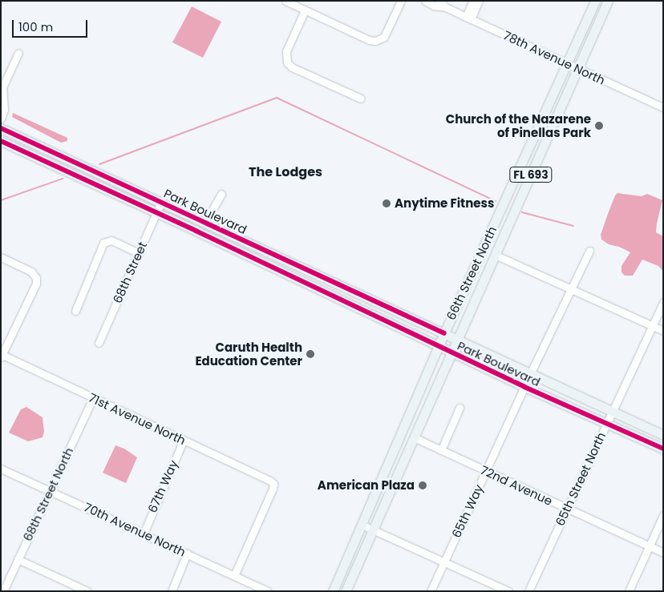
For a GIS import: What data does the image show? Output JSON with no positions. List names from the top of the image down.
{
  "streets": {
    "main road": ["FL 693", "Park Boulevard", "66th Street North"],
    "street": [
      "78th Avenue North",
      "68th Street",
      "71st Avenue North",
      "65th Street North",
      "72nd Avenue",
      "67th Way",
      "68th Street North",
      "65th Way",
      "70th Avenue North"
    ]
  },
  "crossings": [
    ["78th Avenue North", "66th Street North"],
    ["Park Boulevard", "68th Street"],
    ["Park Boulevard", "66th Street North"],
    ["Park Boulevard", "65th Street North"],
    ["Park Boulevard", "65th Way"],
    ["66th Street North", "72nd Avenue"],
    ["71st Avenue North", "67th Way"],
    ["71st Avenue North", "68th Street North"],
    ["71st Avenue North", "70th Avenue North"],
    ["65th Street North", "72nd Avenue"],
    ["72nd Avenue", "65th Way"],
    ["67th Way", "70th Avenue North"],
    ["68th Street North", "70th Avenue North"]
  ],
  "districts": ["The Lodges"],
  "places": [
    "Church of the Nazarene of Pinellas Park",
    "Anytime Fitness",
    "Caruth Health Education Center",
    "American Plaza"
  ],
  "scale_bar": "100 m"
}
